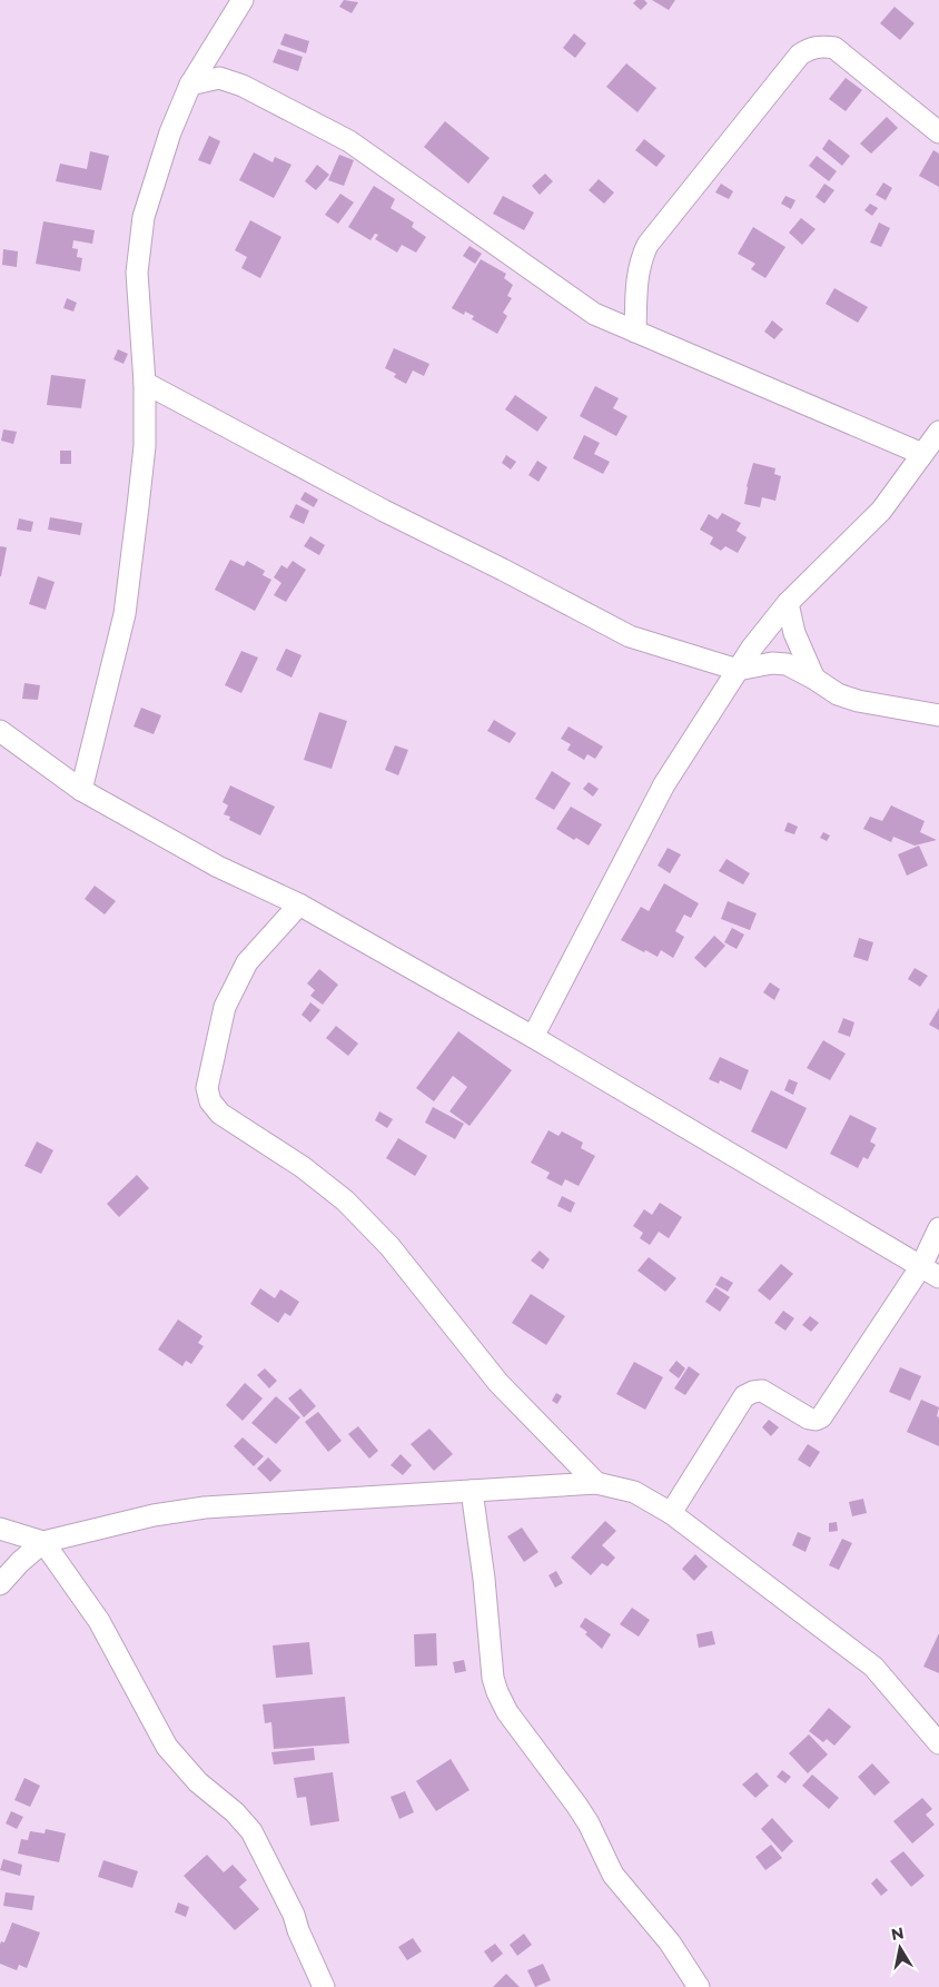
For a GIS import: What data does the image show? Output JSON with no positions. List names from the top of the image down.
{
  "north": "top"
}
